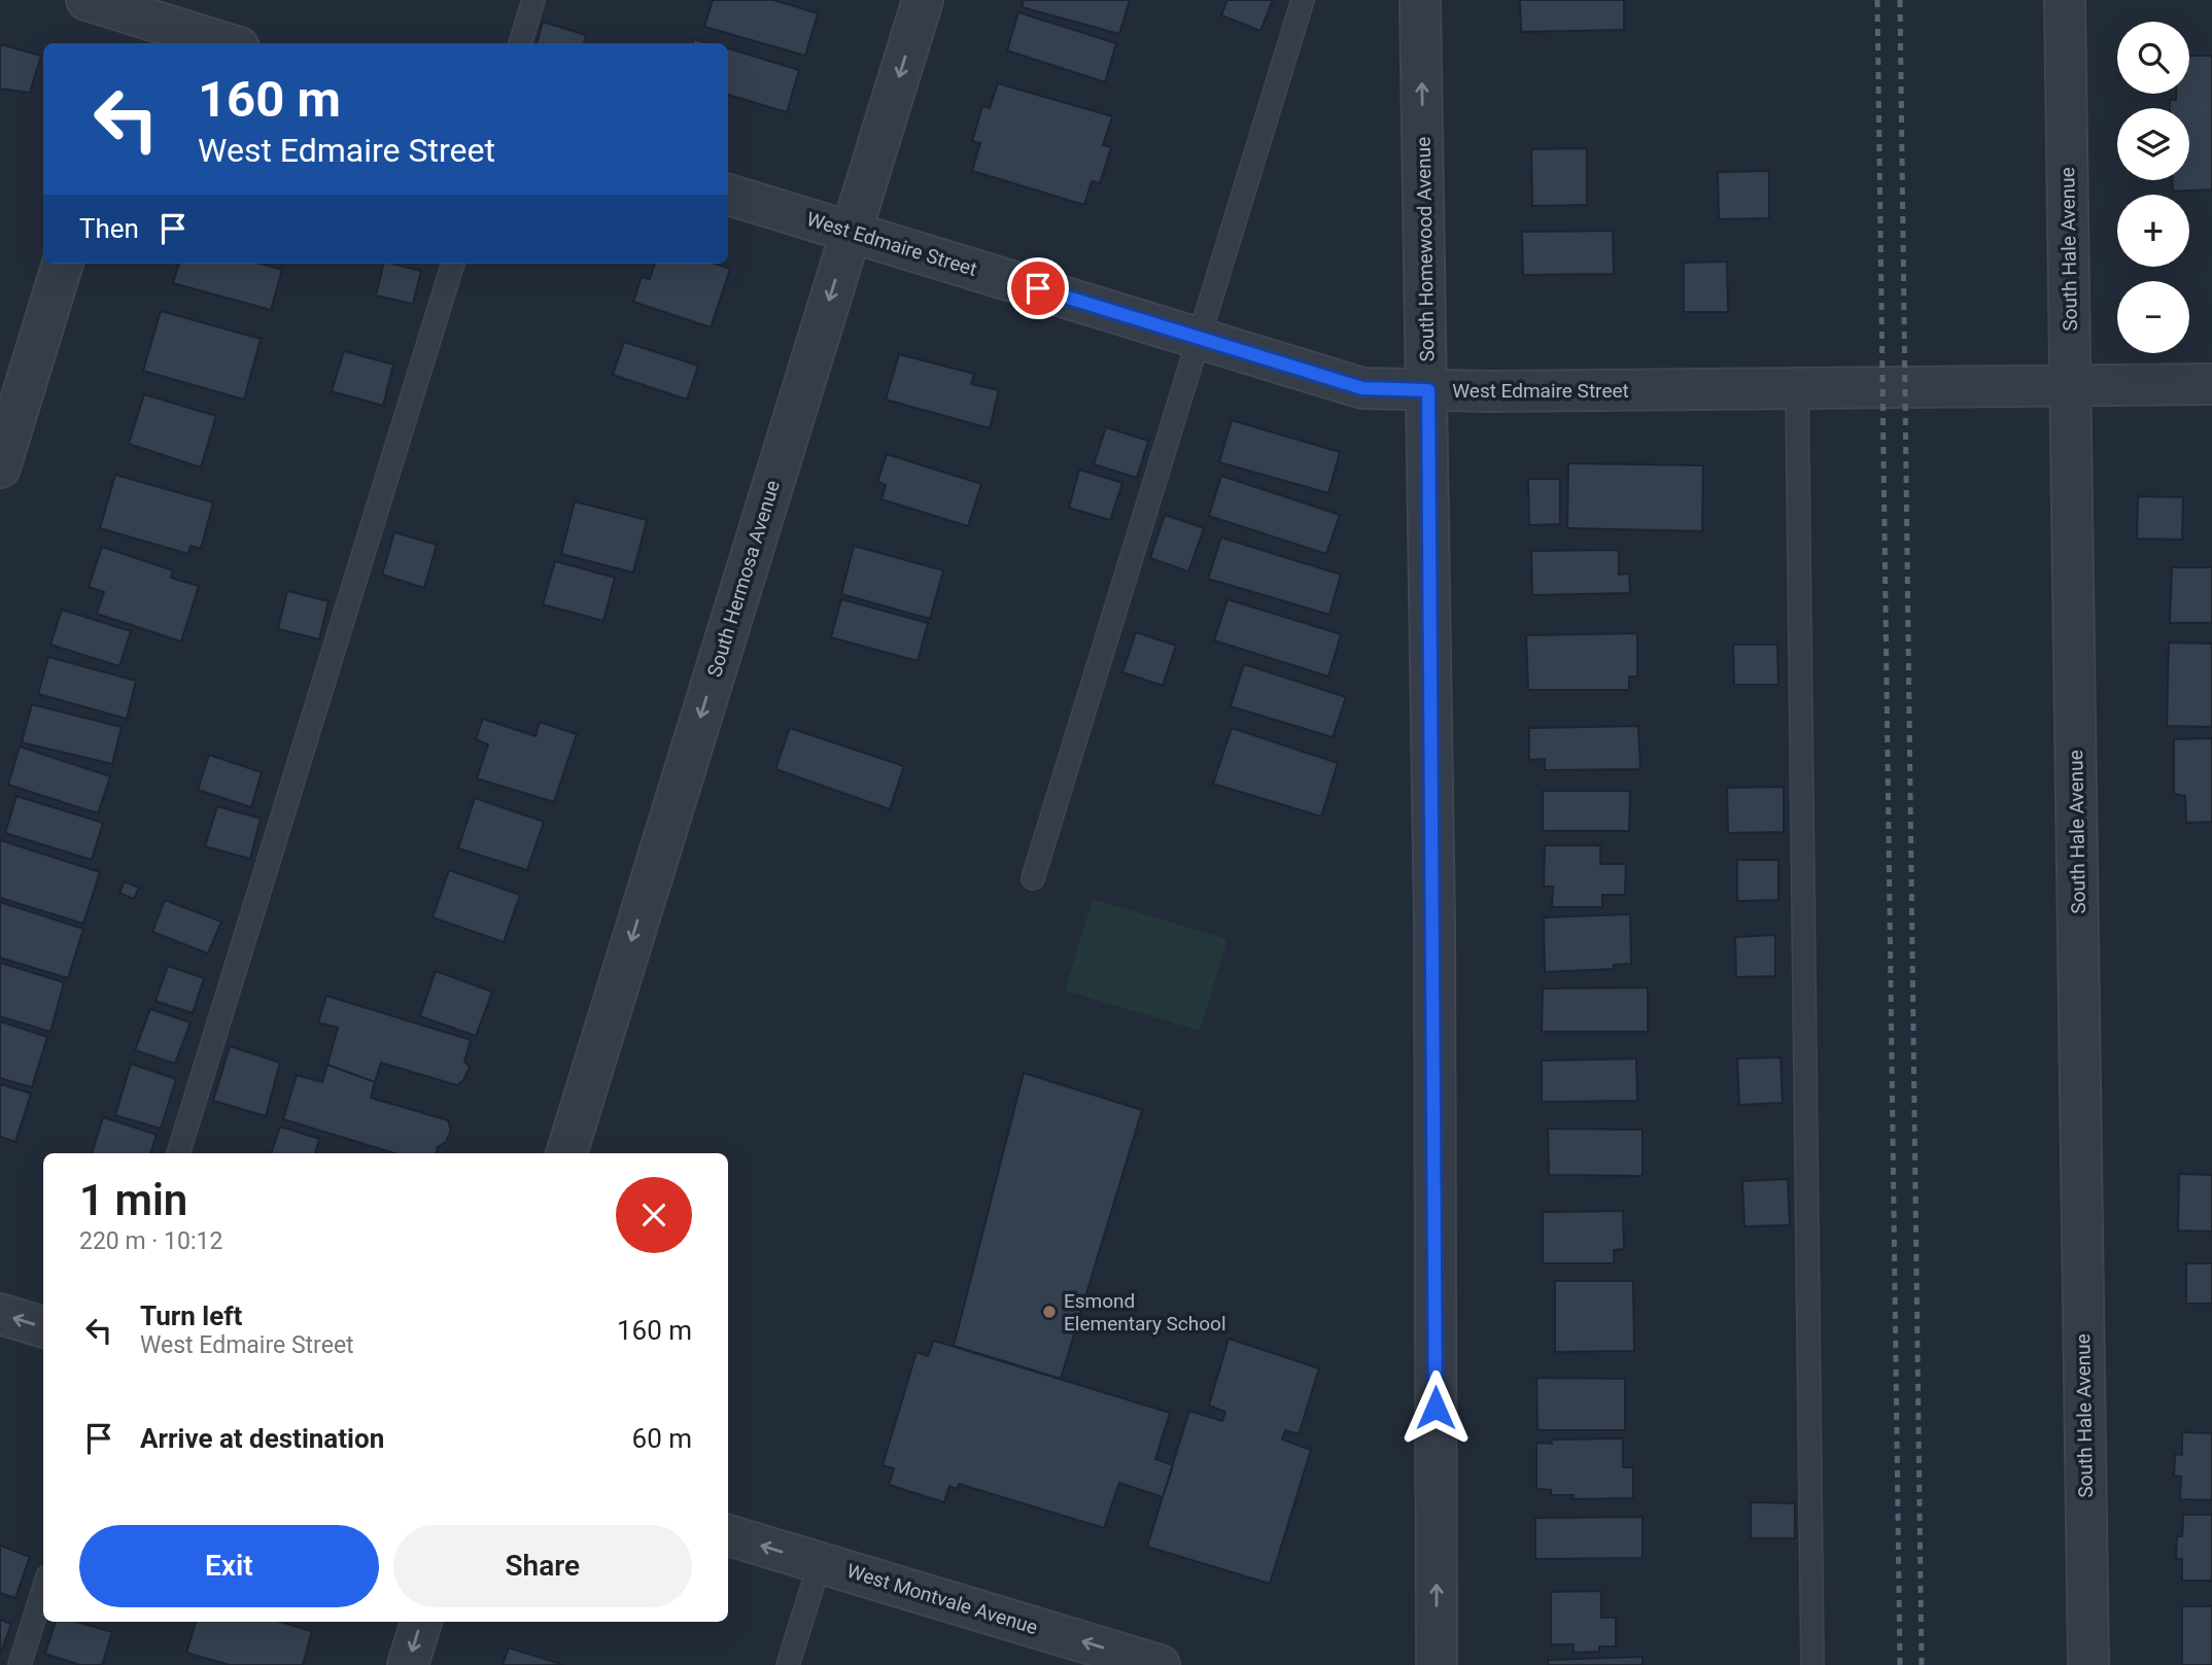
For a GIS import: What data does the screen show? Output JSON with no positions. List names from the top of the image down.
{
  "streets": {
    "street": [
      "West Edmaire Street",
      "South Homewood Avenue",
      "South Hale Avenue",
      "South Hermosa Avenue",
      "West Montvale Avenue"
    ]
  },
  "crossings": [
    ["West Edmaire Street", "South Homewood Avenue"],
    ["West Edmaire Street", "South Hale Avenue"],
    ["West Edmaire Street", "South Hermosa Avenue"]
  ],
  "one_way": ["South Homewood Avenue", "South Hermosa Avenue", "West Montvale Avenue"],
  "places": ["Esmond Elementary School"],
  "page": {
    "map_buttons": ["+", "−"],
    "turn": ["160 m", "West Edmaire Street"],
    "then": "Then",
    "heading": ["1 min", "220 m · 10:12"],
    "list": [
      {
        "name": "Turn left",
        "note": "West Edmaire Street",
        "value": "160 m"
      },
      {
        "name": "Arrive at destination",
        "value": "60 m"
      }
    ],
    "buttons": ["Exit", "Share"]
  }
}
